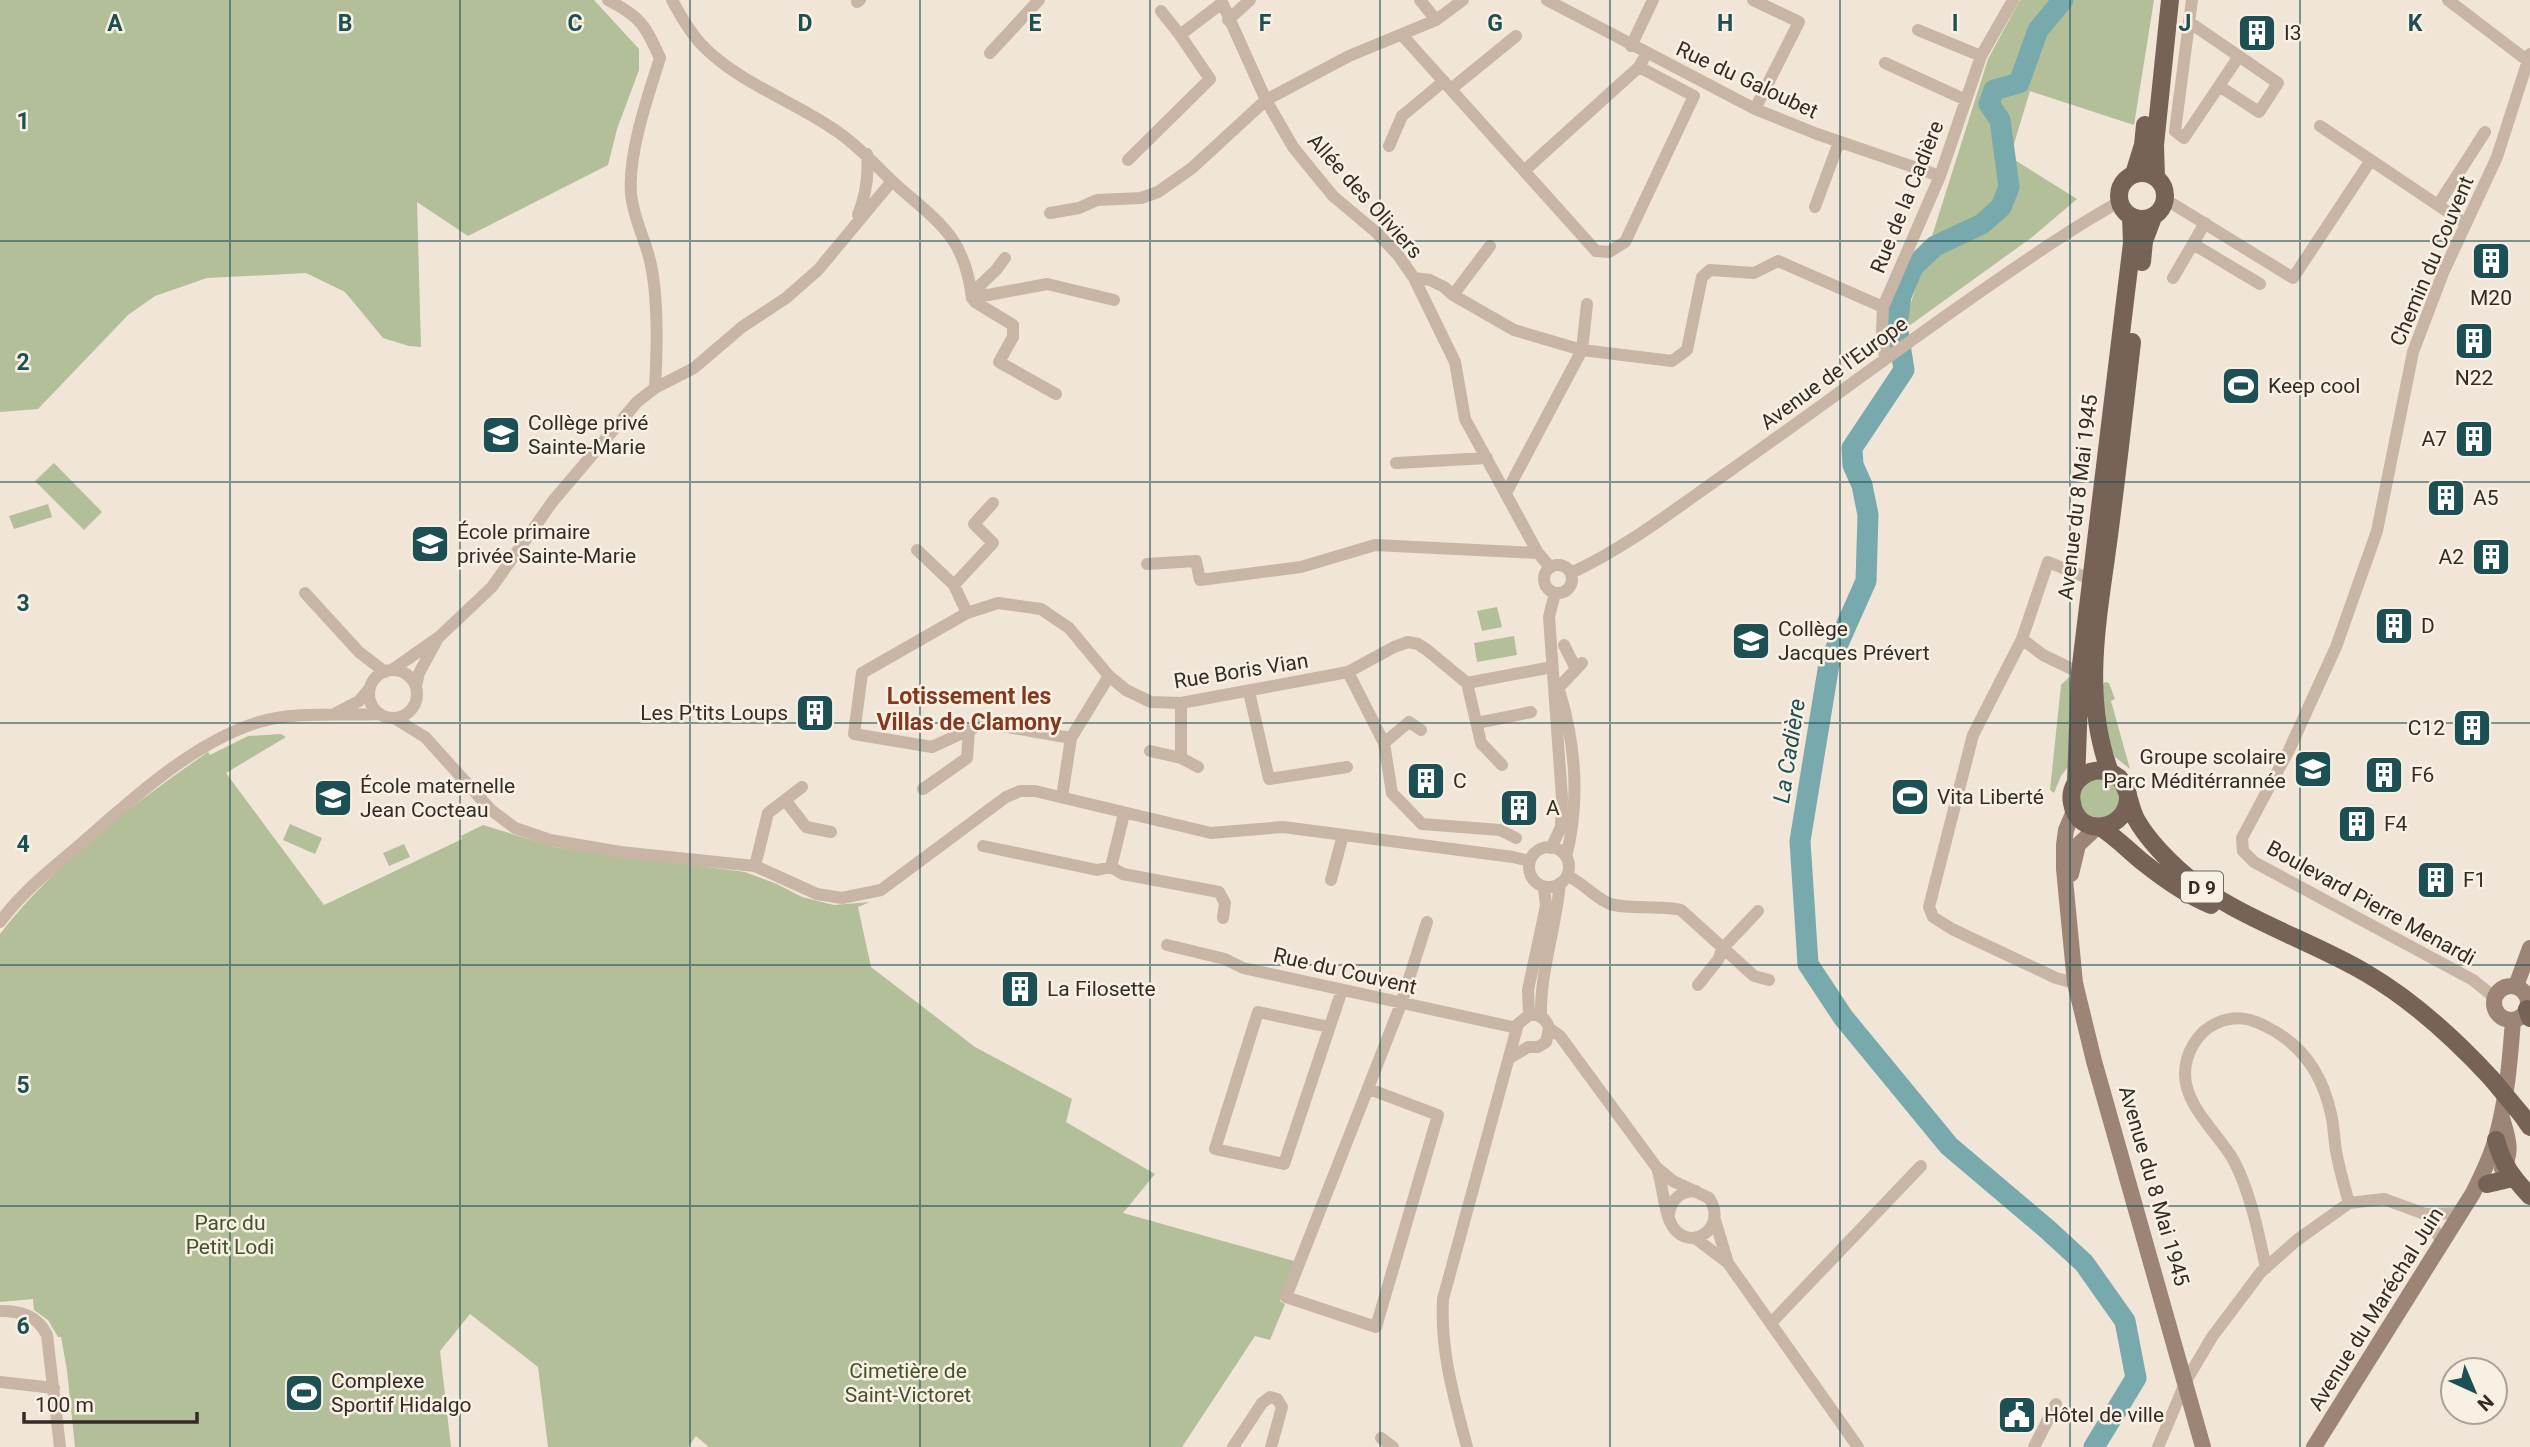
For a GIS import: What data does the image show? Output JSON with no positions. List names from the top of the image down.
{
  "streets": {
    "main road": ["Avenue du 8 Mai 1945", "D 9", "Avenue du Maréchal Juin"],
    "street": [
      "Rue du Galoubet",
      "Allée des Oliviers",
      "Rue de la Cadière",
      "Chemin du Couvent",
      "Avenue de l'Europe",
      "Rue Boris Vian",
      "Boulevard Pierre Menardi",
      "Rue du Couvent"
    ]
  },
  "crossings": [
    ["Rue du Galoubet", "Rue de la Cadière"],
    ["Allée des Oliviers", "Avenue de l'Europe"],
    ["Rue de la Cadière", "Avenue de l'Europe"],
    ["Chemin du Couvent", "Boulevard Pierre Menardi"],
    ["Avenue de l'Europe", "Avenue du 8 Mai 1945"],
    ["Avenue du 8 Mai 1945", "D 9"],
    ["Boulevard Pierre Menardi", "Avenue du Maréchal Juin"]
  ],
  "districts": ["Lotissement les Villas de Clamony"],
  "water": ["La Cadière"],
  "parks": ["Parc du Petit Lodi", "Cimetière de Saint-Victoret"],
  "places": {
    "building": [
      "I3",
      "M20",
      "N22",
      "A7",
      "A5",
      "A2",
      "D",
      "Les P'tits Loups",
      "C12",
      "F6",
      "C",
      "A",
      "F4",
      "F1",
      "La Filosette"
    ],
    "sports": ["Keep cool", "Vita Liberté", "Complexe Sportif Hidalgo"],
    "school or university": [
      "Collège privé Sainte-Marie",
      "École primaire privée Sainte-Marie",
      "Collège Jacques Prévert",
      "Groupe scolaire Parc Méditérrannée",
      "École maternelle Jean Cocteau"
    ],
    "public building": ["Hôtel de ville"]
  },
  "scale_bar": "100 m",
  "north": "bottom right",
  "grid": {
    "columns": [
      "A",
      "B",
      "C",
      "D",
      "E",
      "F",
      "G",
      "H",
      "I",
      "J",
      "K"
    ],
    "rows": [
      "1",
      "2",
      "3",
      "4",
      "5",
      "6"
    ]
  }
}
